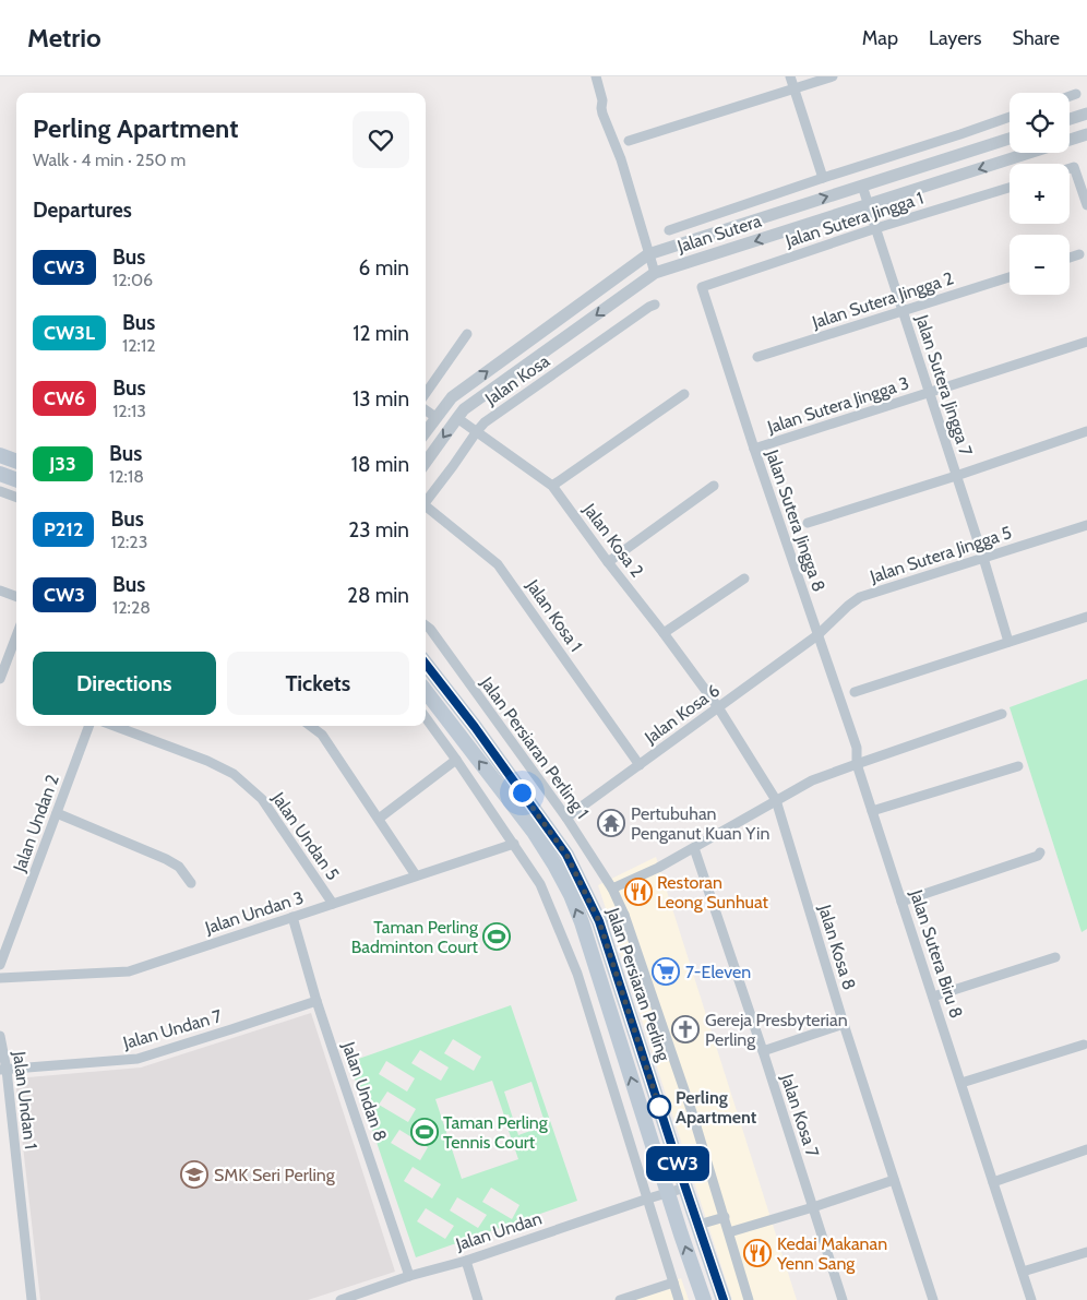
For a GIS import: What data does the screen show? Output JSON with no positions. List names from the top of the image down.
{
  "streets": {
    "main road": ["Jalan Persiaran Perling"],
    "street": [
      "Jalan Sutera Jingga 1",
      "Jalan Sutera",
      "Jalan Sutera Jingga 2",
      "Jalan Kosa",
      "Jalan Sutera Jingga 7",
      "Jalan Sutera Jingga 3",
      "Jalan Sutera Jingga 8",
      "Jalan Kosa 2",
      "Jalan Sutera Jingga 5",
      "Jalan Kosa 1",
      "Jalan Kosa 6",
      "Jalan Persiaran Perling 1",
      "Jalan Undan 2",
      "Jalan Undan 5",
      "Jalan Undan 3",
      "Jalan Kosa 8",
      "Jalan Sutera Biru 8",
      "Jalan Undan 7",
      "Jalan Undan 8",
      "Jalan Undan 1",
      "Jalan Kosa 7",
      "Jalan Undan"
    ]
  },
  "crossings": [
    ["Jalan Sutera Jingga 1", "Jalan Sutera"],
    ["Jalan Sutera Jingga 1", "Jalan Sutera Jingga 7"],
    ["Jalan Sutera Jingga 1", "Jalan Sutera Jingga 8"],
    ["Jalan Sutera", "Jalan Sutera Jingga 7"],
    ["Jalan Sutera", "Jalan Kosa 2"],
    ["Jalan Sutera Jingga 2", "Jalan Sutera Jingga 7"],
    ["Jalan Kosa", "Jalan Kosa 2"],
    ["Jalan Sutera Jingga 7", "Jalan Sutera Jingga 3"],
    ["Jalan Sutera Jingga 7", "Jalan Sutera Jingga 5"],
    ["Jalan Sutera Jingga 3", "Jalan Sutera Jingga 8"],
    ["Jalan Sutera Jingga 8", "Jalan Sutera Jingga 5"],
    ["Jalan Sutera Jingga 8", "Jalan Kosa 6"],
    ["Jalan Sutera Jingga 8", "Jalan Sutera Biru 8"],
    ["Jalan Kosa 2", "Jalan Kosa 6"],
    ["Jalan Kosa 2", "Jalan Kosa 8"],
    ["Jalan Sutera Jingga 5", "Jalan Kosa 6"],
    ["Jalan Kosa 1", "Jalan Kosa 6"],
    ["Jalan Kosa 6", "Jalan Persiaran Perling 1"],
    ["Jalan Kosa 6", "Jalan Kosa 8"],
    ["Jalan Undan 5", "Jalan Undan 3"],
    ["Jalan Undan 3", "Jalan Undan 8"],
    ["Jalan Persiaran Perling", "Jalan Undan"],
    ["Jalan Undan 7", "Jalan Undan 8"],
    ["Jalan Undan 7", "Jalan Undan 1"],
    ["Jalan Undan 8", "Jalan Undan"]
  ],
  "places": {
    "temple": ["Pertubuhan Penganut Kuan Yin"],
    "restaurant": ["Restoran Leong Sunhuat", "Kedai Makanan Yenn Sang"],
    "sports": ["Taman Perling Badminton Court", "Taman Perling Tennis Court"],
    "supermarket": ["7-Eleven"],
    "church": ["Gereja Presbyterian Perling"],
    "other": ["Perling Apartment"],
    "school or university": ["SMK Seri Perling"]
  },
  "lines": ["bus line CW3"],
  "page": {
    "header": "Metrio",
    "nav": ["Map", "Layers", "Share"],
    "on_map": "CW3",
    "map_buttons": ["+", "−"],
    "heading": [
      ["Perling Apartment", "Walk · 4 min · 250 m"],
      "Departures"
    ],
    "list": [
      {
        "mark": "CW3",
        "name": "Bus",
        "note": "12:06",
        "value": "6 min"
      },
      {
        "mark": "CW3L",
        "name": "Bus",
        "note": "12:12",
        "value": "12 min"
      },
      {
        "mark": "CW6",
        "name": "Bus",
        "note": "12:13",
        "value": "13 min"
      },
      {
        "mark": "J33",
        "name": "Bus",
        "note": "12:18",
        "value": "18 min"
      },
      {
        "mark": "P212",
        "name": "Bus",
        "note": "12:23",
        "value": "23 min"
      },
      {
        "mark": "CW3",
        "name": "Bus",
        "note": "12:28",
        "value": "28 min"
      }
    ],
    "buttons": ["Directions", "Tickets"]
  }
}
